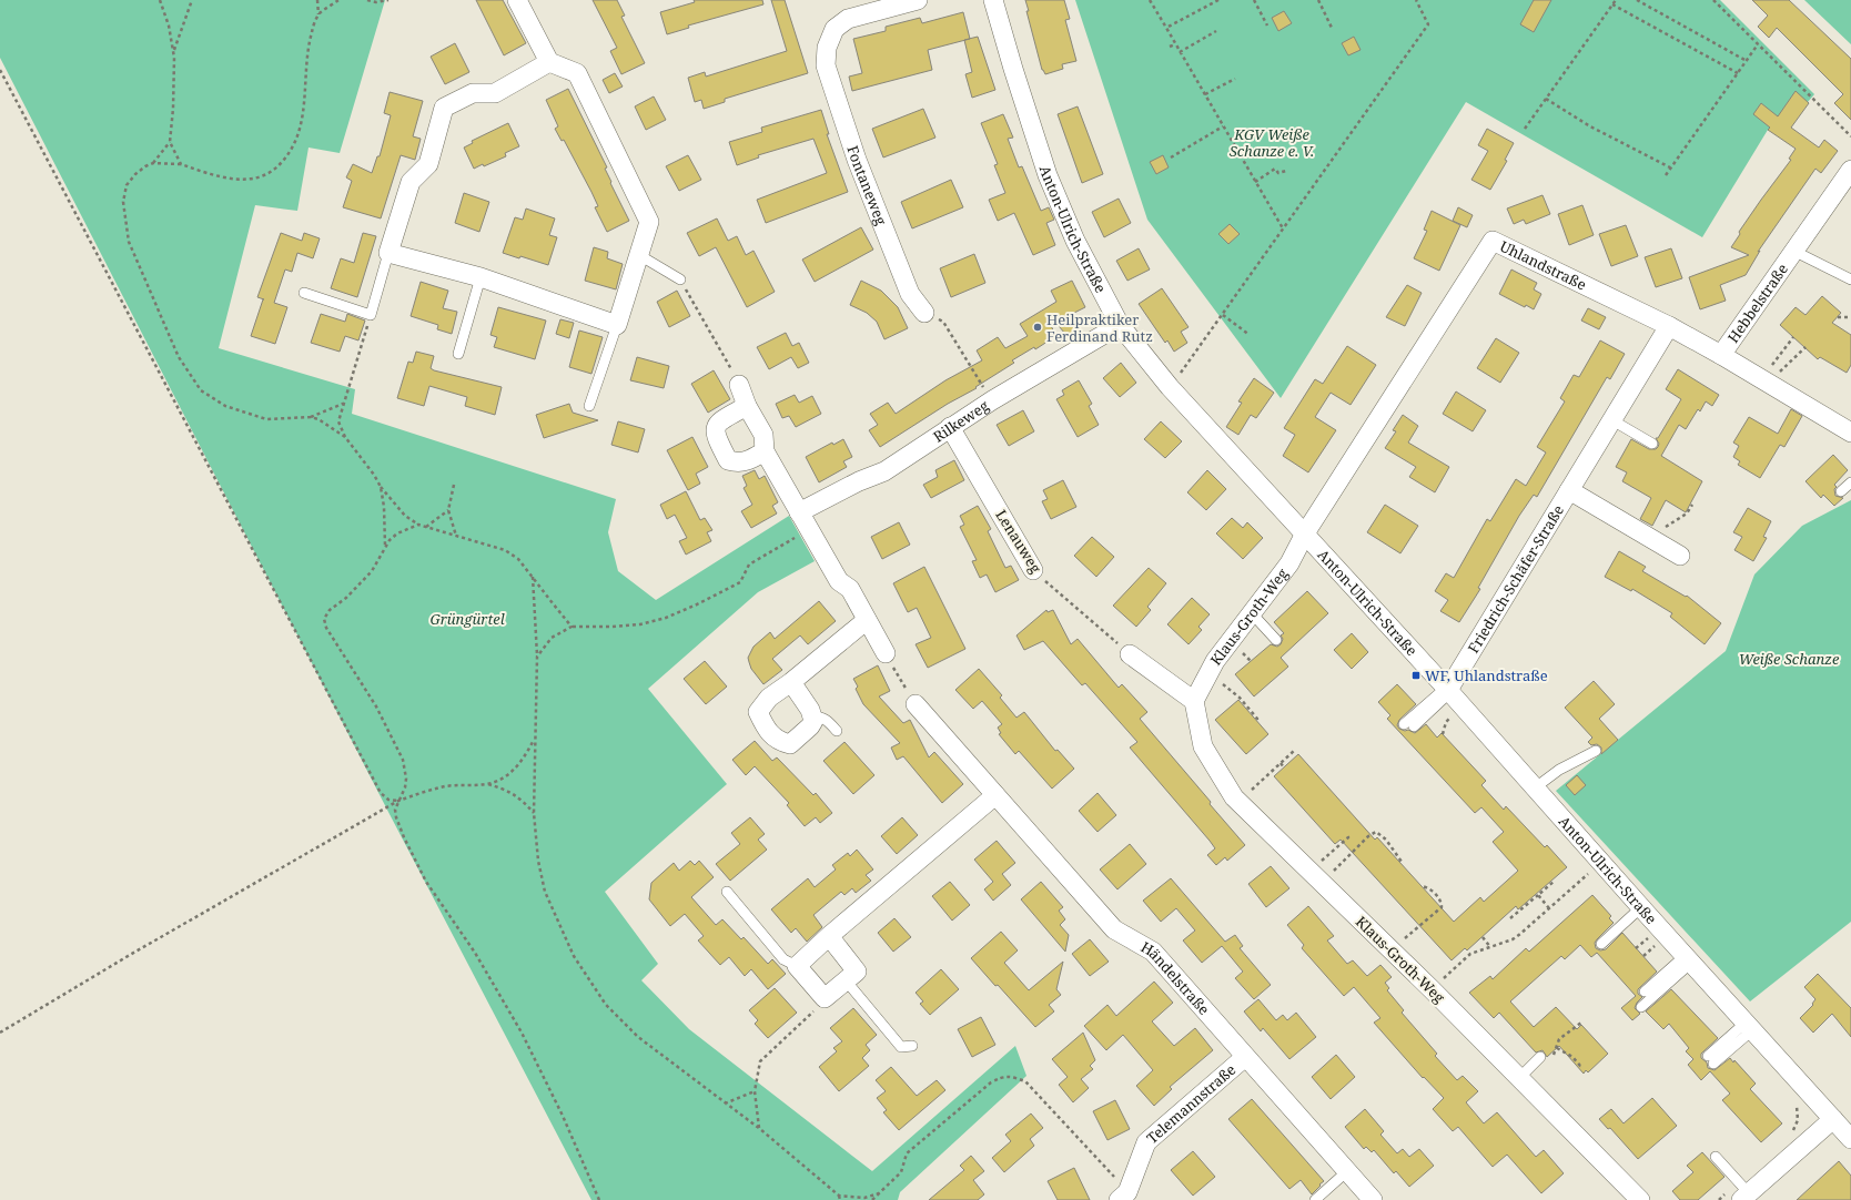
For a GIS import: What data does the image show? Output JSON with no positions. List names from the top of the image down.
{
  "streets": {
    "street": [
      "Fontaneweg",
      "Anton-Ulrich-Straße",
      "Uhlandstraße",
      "Hebbelstraße",
      "Rilkeweg",
      "Lenauweg",
      "Friedrich-Schäfer-Straße",
      "Klaus-Groth-Weg",
      "Händelstraße",
      "Telemannstraße"
    ]
  },
  "crossings": [
    ["Anton-Ulrich-Straße", "Uhlandstraße"],
    ["Anton-Ulrich-Straße", "Rilkeweg"],
    ["Anton-Ulrich-Straße", "Friedrich-Schäfer-Straße"],
    ["Anton-Ulrich-Straße", "Klaus-Groth-Weg"],
    ["Uhlandstraße", "Hebbelstraße"],
    ["Uhlandstraße", "Friedrich-Schäfer-Straße"],
    ["Uhlandstraße", "Klaus-Groth-Weg"],
    ["Rilkeweg", "Lenauweg"],
    ["Händelstraße", "Telemannstraße"]
  ],
  "parks": ["KGV Weiße Schanze e. V.", "Grüngürtel", "Weiße Schanze"],
  "places": {
    "other": ["Heilpraktiker Ferdinand Rutz"],
    "transit": ["WF, Uhlandstraße"]
  }
}
